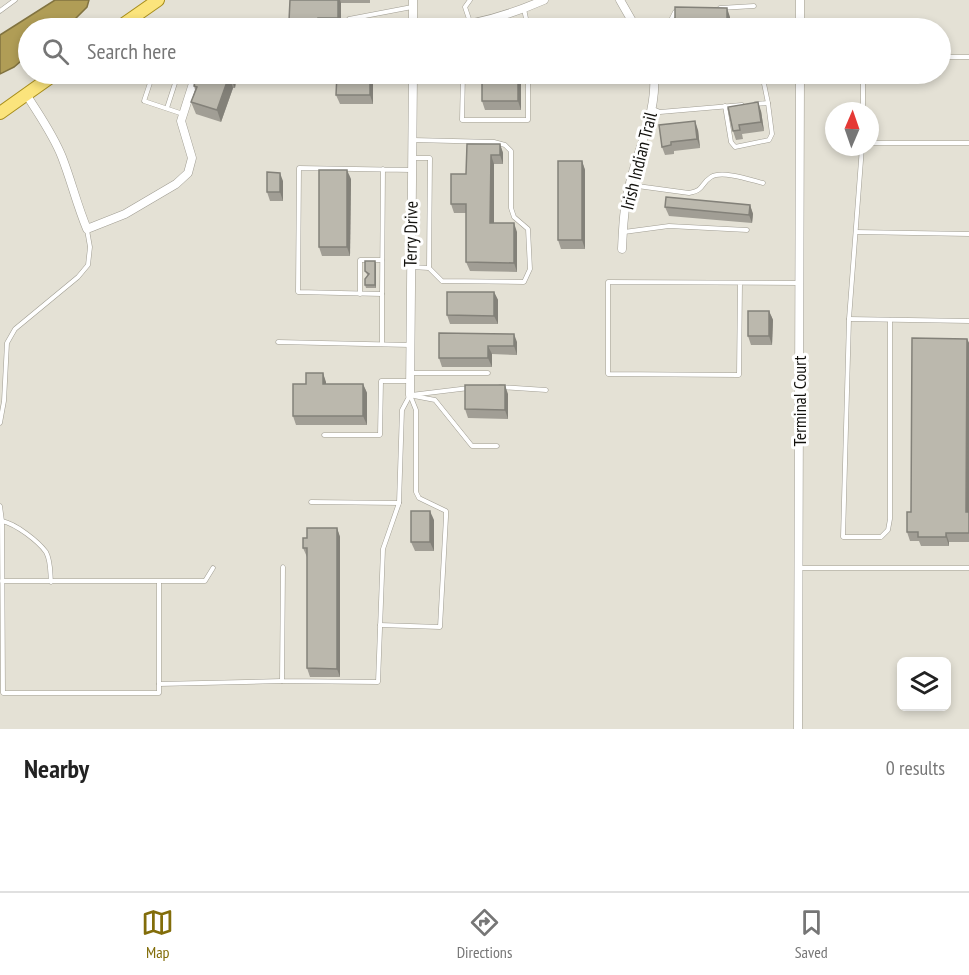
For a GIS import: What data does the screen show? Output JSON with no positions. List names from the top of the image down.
{
  "streets": {
    "street": ["Irish Indian Trail", "Terry Drive", "Terminal Court"]
  },
  "north": "top",
  "page": {
    "search": "Search here",
    "heading": ["Nearby", "0 results"],
    "nav": ["Map", "Directions", "Saved"]
  }
}
